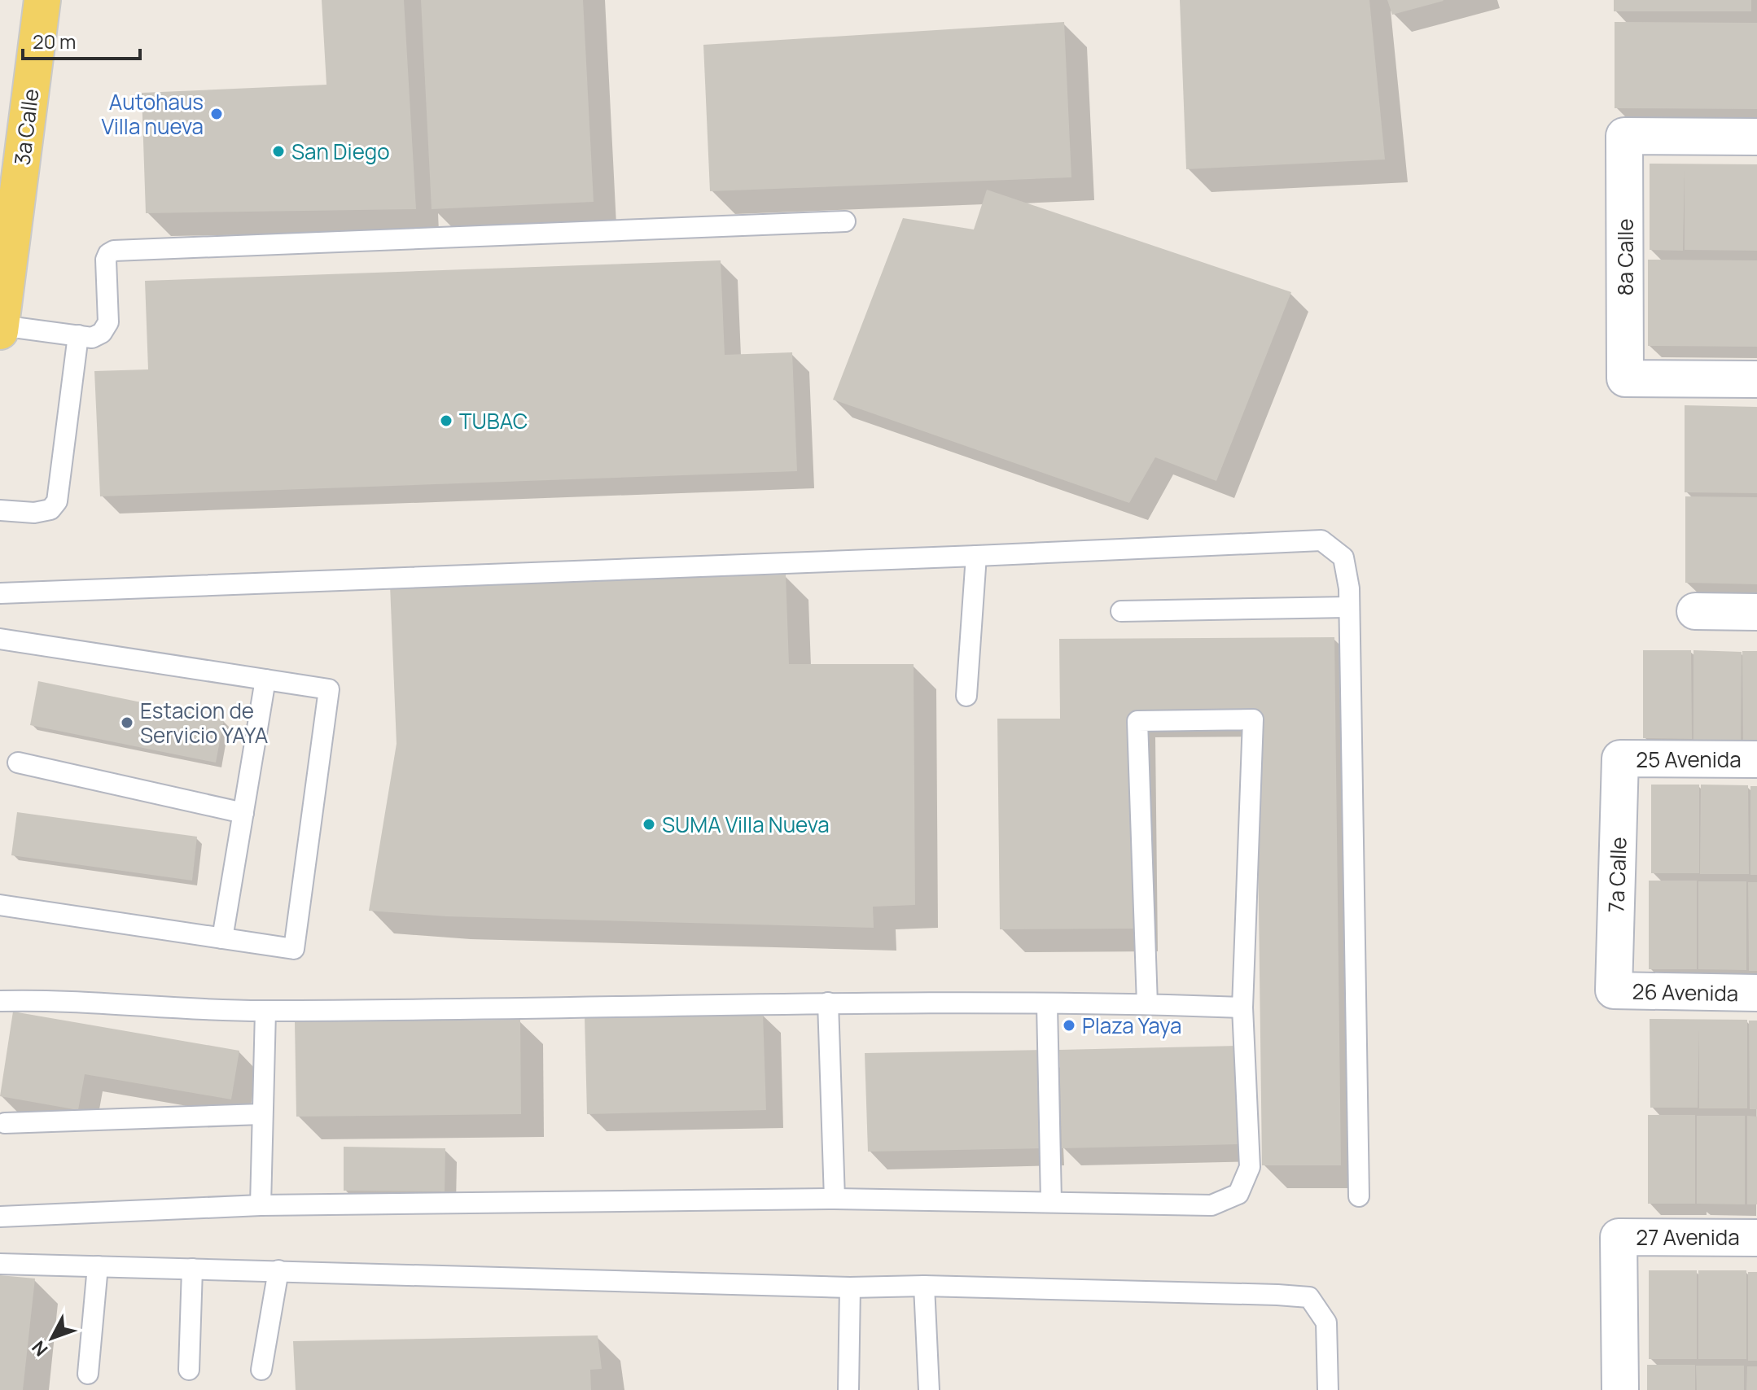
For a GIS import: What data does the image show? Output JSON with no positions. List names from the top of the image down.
{
  "streets": {
    "main road": ["3a Calle"],
    "street": [
      "8a Calle",
      "25 Avenida",
      "7a Calle",
      "26 Avenida",
      "27 Avenida"
    ]
  },
  "crossings": [
    ["25 Avenida", "7a Calle"],
    ["7a Calle", "26 Avenida"]
  ],
  "places": [
    "Autohaus Villa nueva",
    "San Diego",
    "TUBAC",
    "Estacion de Servicio YAYA",
    "SUMA Villa Nueva",
    "Plaza Yaya"
  ],
  "scale_bar": "20 m",
  "north": "bottom left"
}
